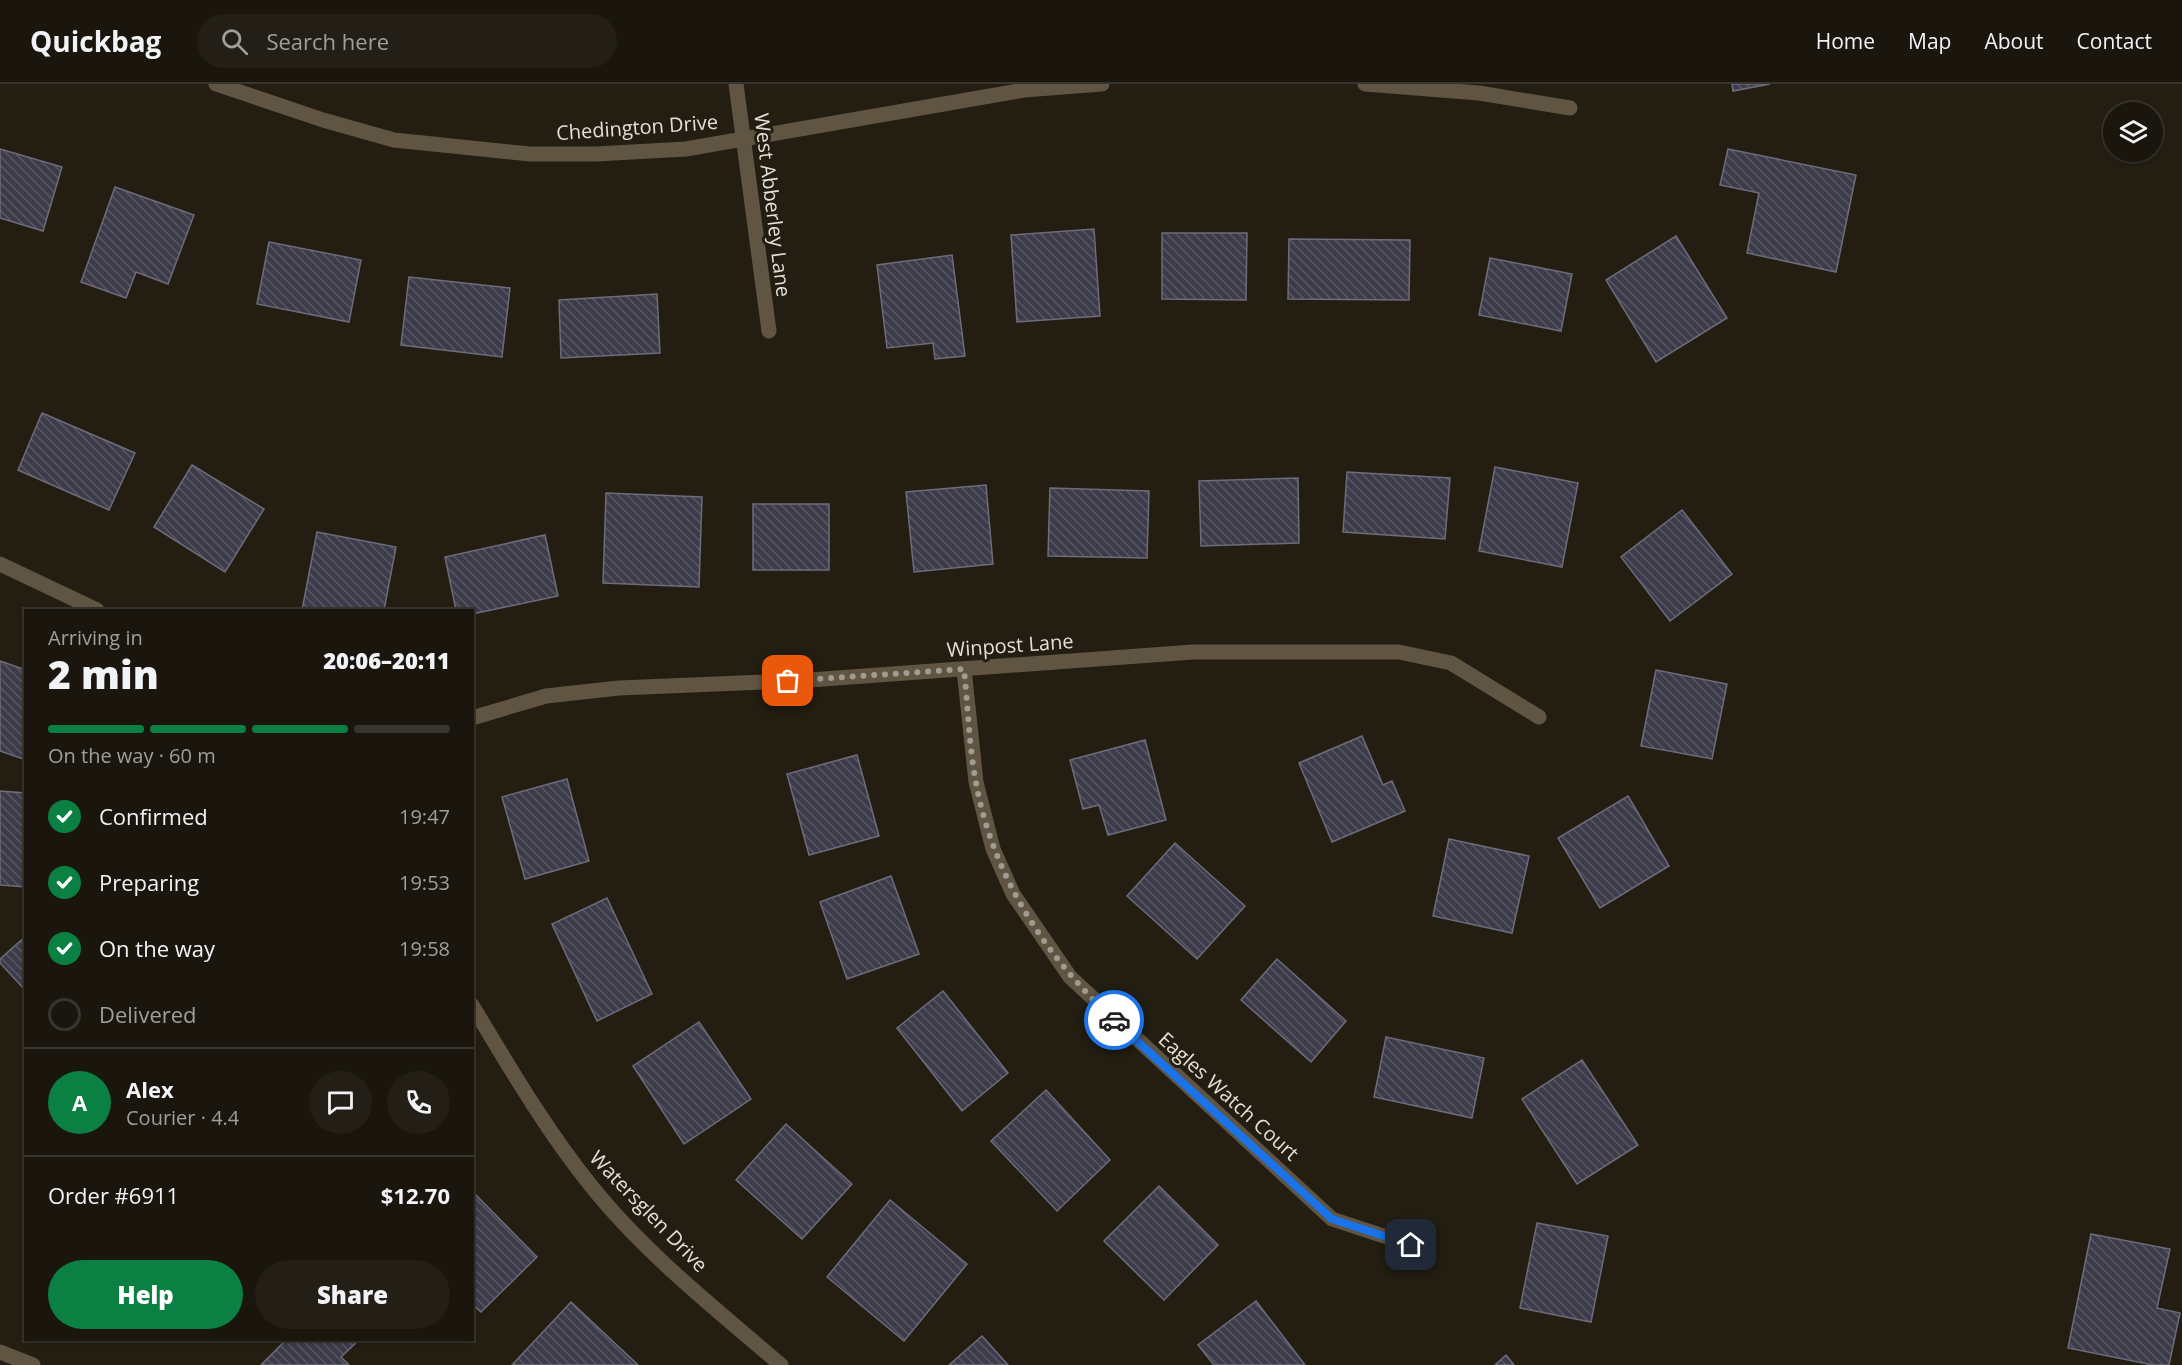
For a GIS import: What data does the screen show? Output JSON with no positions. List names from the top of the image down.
{
  "streets": {
    "street": [
      "Chedington Drive",
      "West Abberley Lane",
      "Winpost Lane",
      "Eagles Watch Court",
      "Watersglen Drive"
    ]
  },
  "crossings": [
    ["Chedington Drive", "West Abberley Lane"],
    ["Winpost Lane", "Eagles Watch Court"]
  ],
  "page": {
    "header": "Quickbag",
    "search": "Search here",
    "nav": [
      "Home",
      "Map",
      "About",
      "Contact"
    ],
    "heading": ["2 min", "Arriving in", "20:06–20:11"],
    "panel": [
      "Alex",
      "Courier · 4.4",
      "Order #6911",
      "$12.70"
    ],
    "bar": "On the way · 60 m",
    "list": [
      ["Confirmed", "19:47"],
      ["Preparing", "19:53"],
      ["On the way", "19:58"],
      "Delivered"
    ],
    "round": "A",
    "buttons": ["Help", "Share"]
  }
}
